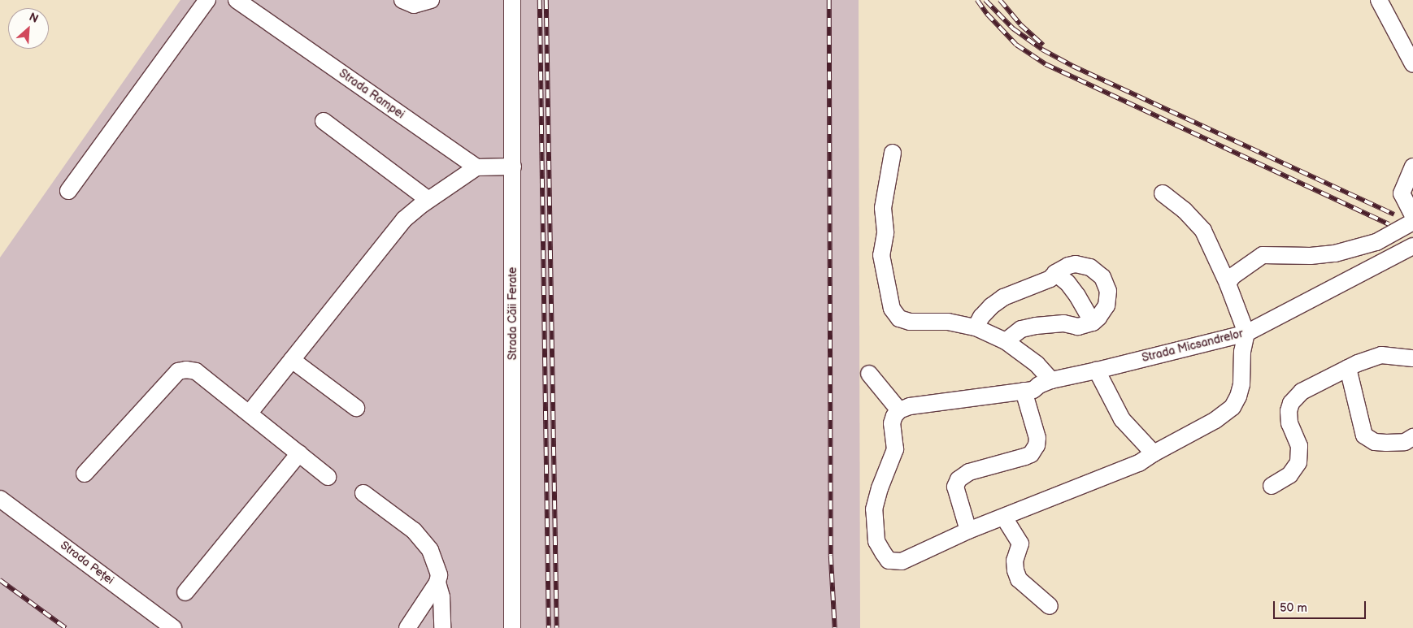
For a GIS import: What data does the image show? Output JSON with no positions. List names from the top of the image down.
{
  "streets": {
    "street": [
      "Strada Rampei",
      "Strada Căii Ferate",
      "Strada Micsandrelor",
      "Strada Peței"
    ]
  },
  "scale_bar": "50 m",
  "north": "top right"
}
